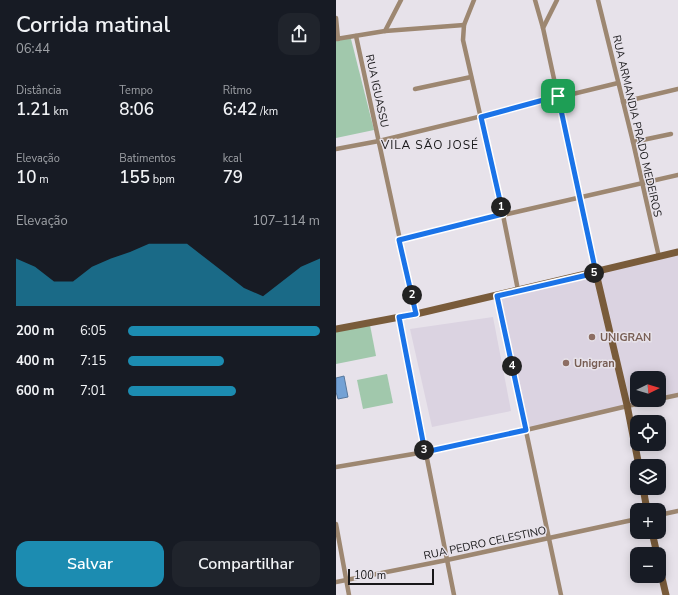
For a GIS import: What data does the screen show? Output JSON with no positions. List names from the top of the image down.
{
  "streets": {
    "street": ["RUA IGUASSU", "RUA ARMANDIA PRADO MEDEIROS", "RUA PEDRO CELESTINO"]
  },
  "districts": ["VILA SÃO JOSÉ"],
  "places": ["UNIGRAN", "Unigran"],
  "scale_bar": "100 m",
  "north": "right",
  "page": {
    "heading": ["Corrida matinal", "06:44"],
    "stats": [
      ["Distância", "1.21 km"],
      ["Tempo", "8:06"],
      ["Ritmo", "6:42 /km"],
      ["Elevação", "10 m"],
      ["Batimentos", "155 bpm"],
      ["kcal", "79"]
    ],
    "pins": [
      "1",
      "5",
      "2",
      "4",
      "3"
    ],
    "chart": ["Elevação", "107–114 m"],
    "list": [
      {
        "name": "200 m",
        "note": "6:05"
      },
      {
        "name": "400 m",
        "note": "7:15"
      },
      {
        "name": "600 m",
        "note": "7:01"
      }
    ],
    "map_buttons": ["+", "−"],
    "buttons": ["Salvar", "Compartilhar"],
    "scale": "100 m"
  }
}
